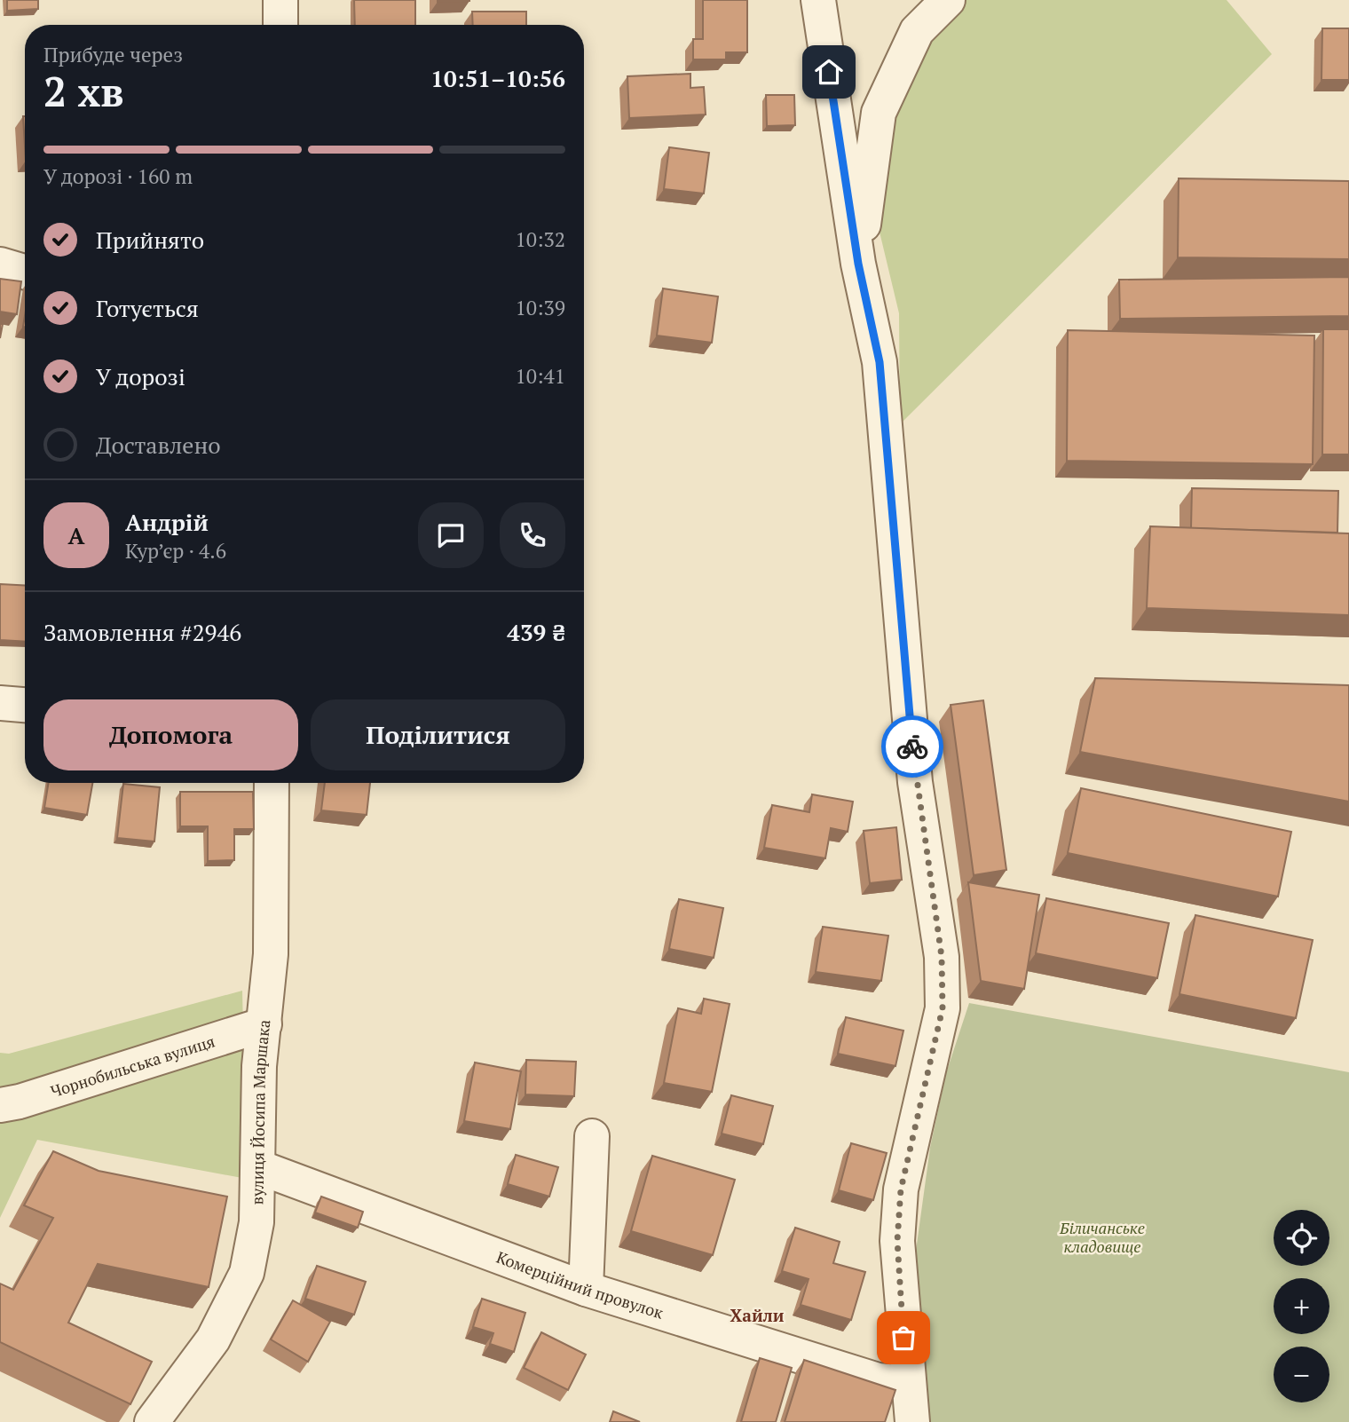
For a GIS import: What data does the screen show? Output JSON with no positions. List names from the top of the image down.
{
  "streets": {
    "street": ["Чорнобильська вулиця", "вулиця Йосипа Маршака", "Комерційний провулок"]
  },
  "crossings": [
    ["Чорнобильська вулиця", "вулиця Йосипа Маршака"],
    ["вулиця Йосипа Маршака", "Комерційний провулок"]
  ],
  "districts": ["Хайли"],
  "parks": ["Біличанське кладовище"],
  "page": {
    "heading": ["2 хв", "Прибуде через", "10:51–10:56"],
    "panel": [
      "Андрій",
      "Кур’єр · 4.6",
      "Замовлення #2946",
      "439 ₴"
    ],
    "bar": "У дорозі · 160 m",
    "list": [
      ["Прийнято", "10:32"],
      ["Готується", "10:39"],
      ["У дорозі", "10:41"],
      "Доставлено"
    ],
    "round": "А",
    "buttons": ["Допомога", "Поділитися"],
    "map_buttons": ["+", "−"]
  }
}
